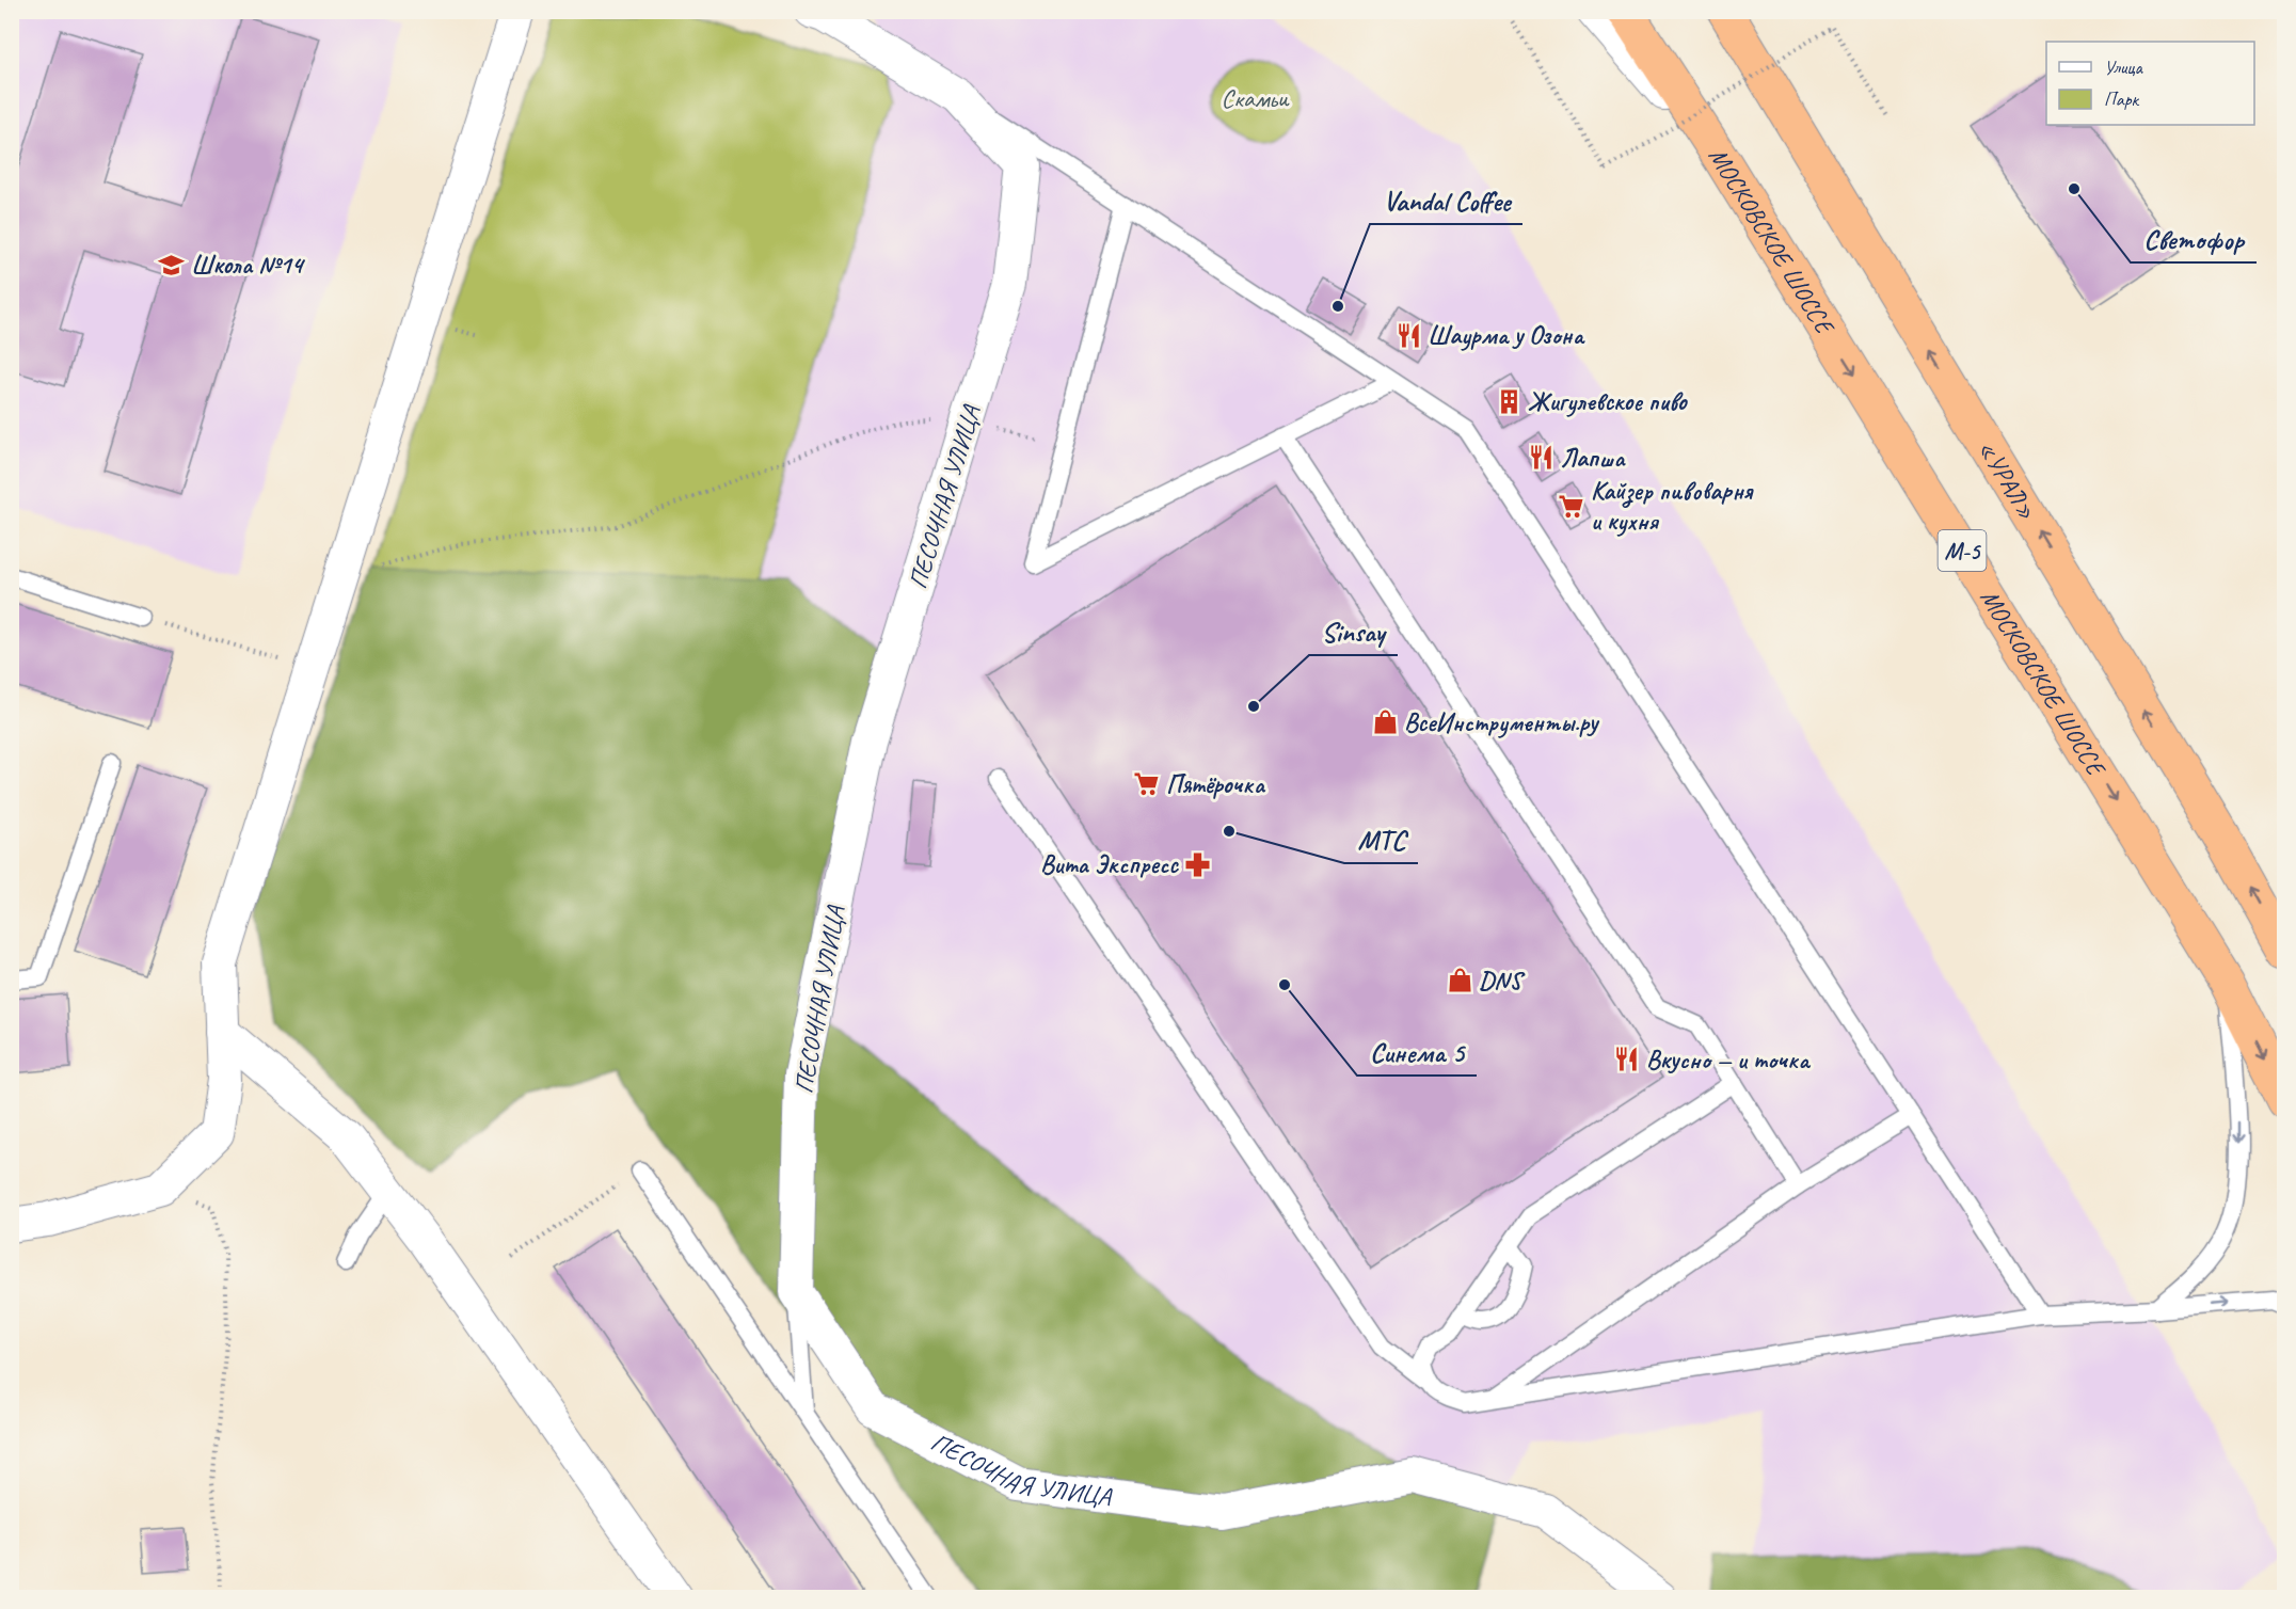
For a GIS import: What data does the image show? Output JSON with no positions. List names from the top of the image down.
{
  "streets": {
    "highway": ["МОСКОВСКОЕ ШОССЕ", "«УРАЛ»", "М-5"],
    "street": ["ПЕСОЧНАЯ УЛИЦА"]
  },
  "one_way": ["МОСКОВСКОЕ ШОССЕ", "«УРАЛ»"],
  "parks": ["Скамьи"],
  "places": {
    "other": [
      "Светофор",
      "Vandal Coffee",
      "Sinsay",
      "МТС",
      "Синема 5"
    ],
    "school or university": ["Школа №14"],
    "restaurant": ["Шаурма у Озона", "Лапша", "Вкусно — и точка"],
    "building": ["Жигулевское пиво"],
    "supermarket": ["Кайзер пивоварня и кухня", "Пятёрочка"],
    "shop": ["ВсеИнструменты.ру", "DNS"],
    "pharmacy": ["Вита Экспресс"]
  },
  "legend": ["Улица", "Парк"]
}
